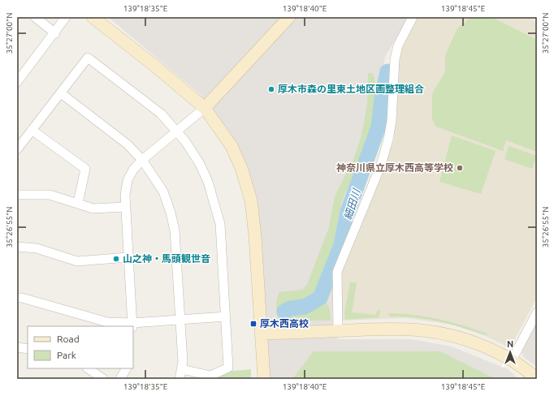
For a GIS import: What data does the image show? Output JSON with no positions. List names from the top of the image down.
{
  "water": ["細田川"],
  "places": {
    "other": ["厚木市森の里東土地区画整理組合", "神奈川県立厚木西高等学校", "山之神・馬頭観世音"],
    "transit": ["厚木西高校"]
  },
  "legend": ["Road", "Park"],
  "north": "top",
  "coordinates": [
    "139°18'35\"E",
    "139°18'40\"E",
    "139°18'45\"E",
    "35°27'00\"N",
    "35°26'55\"N"
  ]
}
